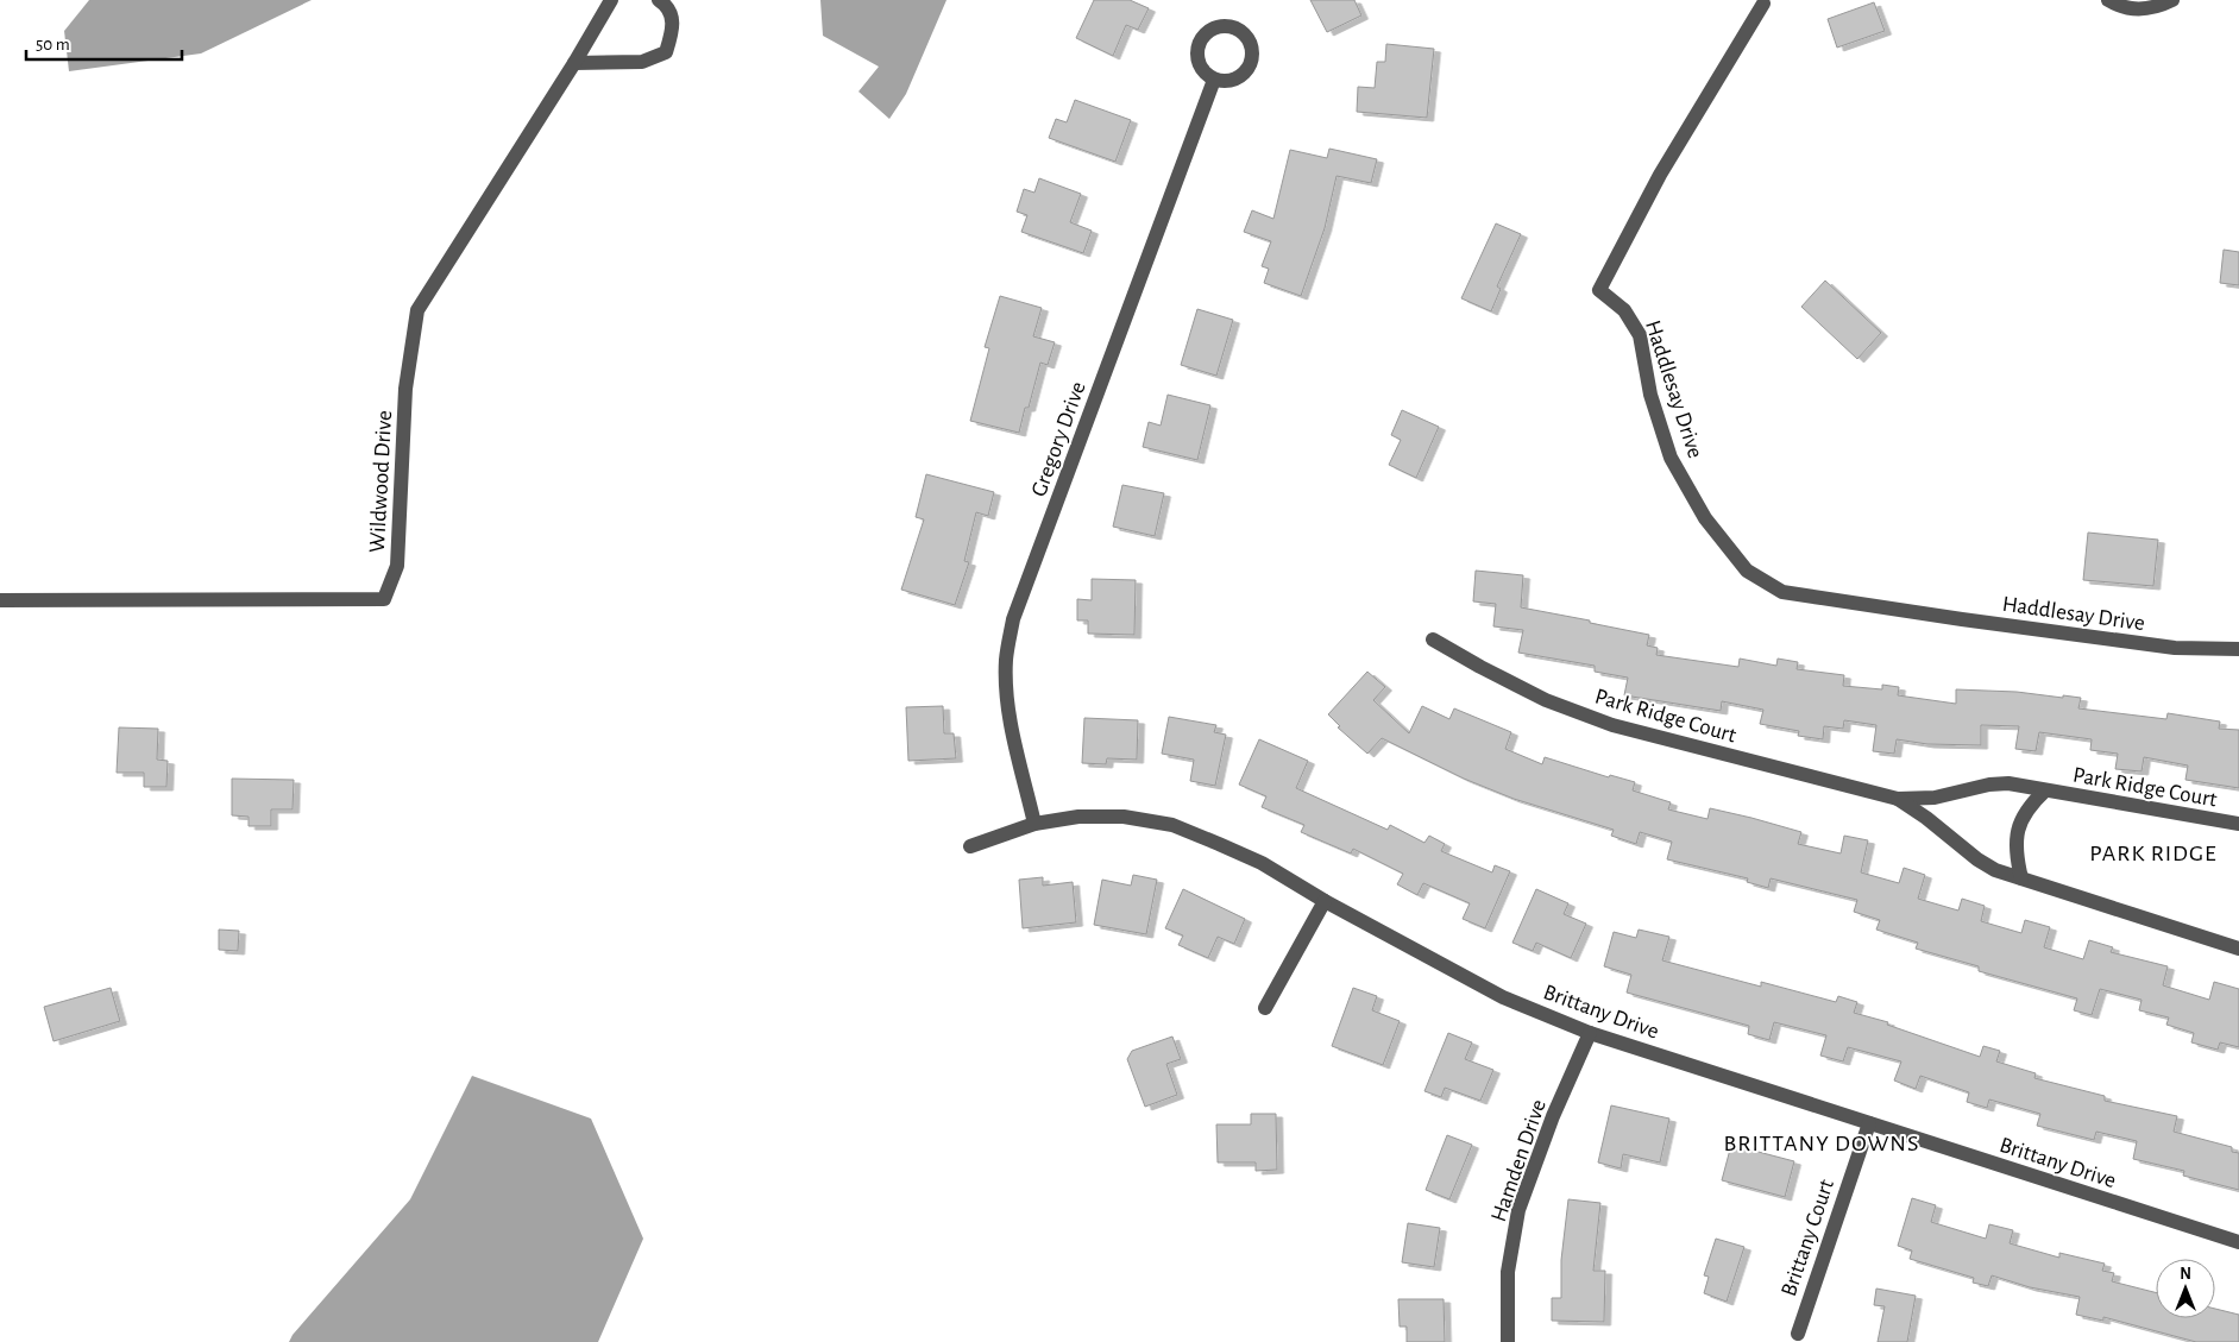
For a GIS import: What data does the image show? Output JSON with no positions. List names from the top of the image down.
{
  "streets": {
    "street": [
      "Haddlesay Drive",
      "Gregory Drive",
      "Wildwood Drive",
      "Park Ridge Court",
      "Brittany Drive",
      "Hamden Drive",
      "Brittany Court"
    ]
  },
  "crossings": [
    ["Gregory Drive", "Brittany Drive"],
    ["Brittany Drive", "Hamden Drive"],
    ["Brittany Drive", "Brittany Court"]
  ],
  "districts": ["PARK RIDGE", "BRITTANY DOWNS"],
  "scale_bar": "50 m",
  "north": "top"
}
